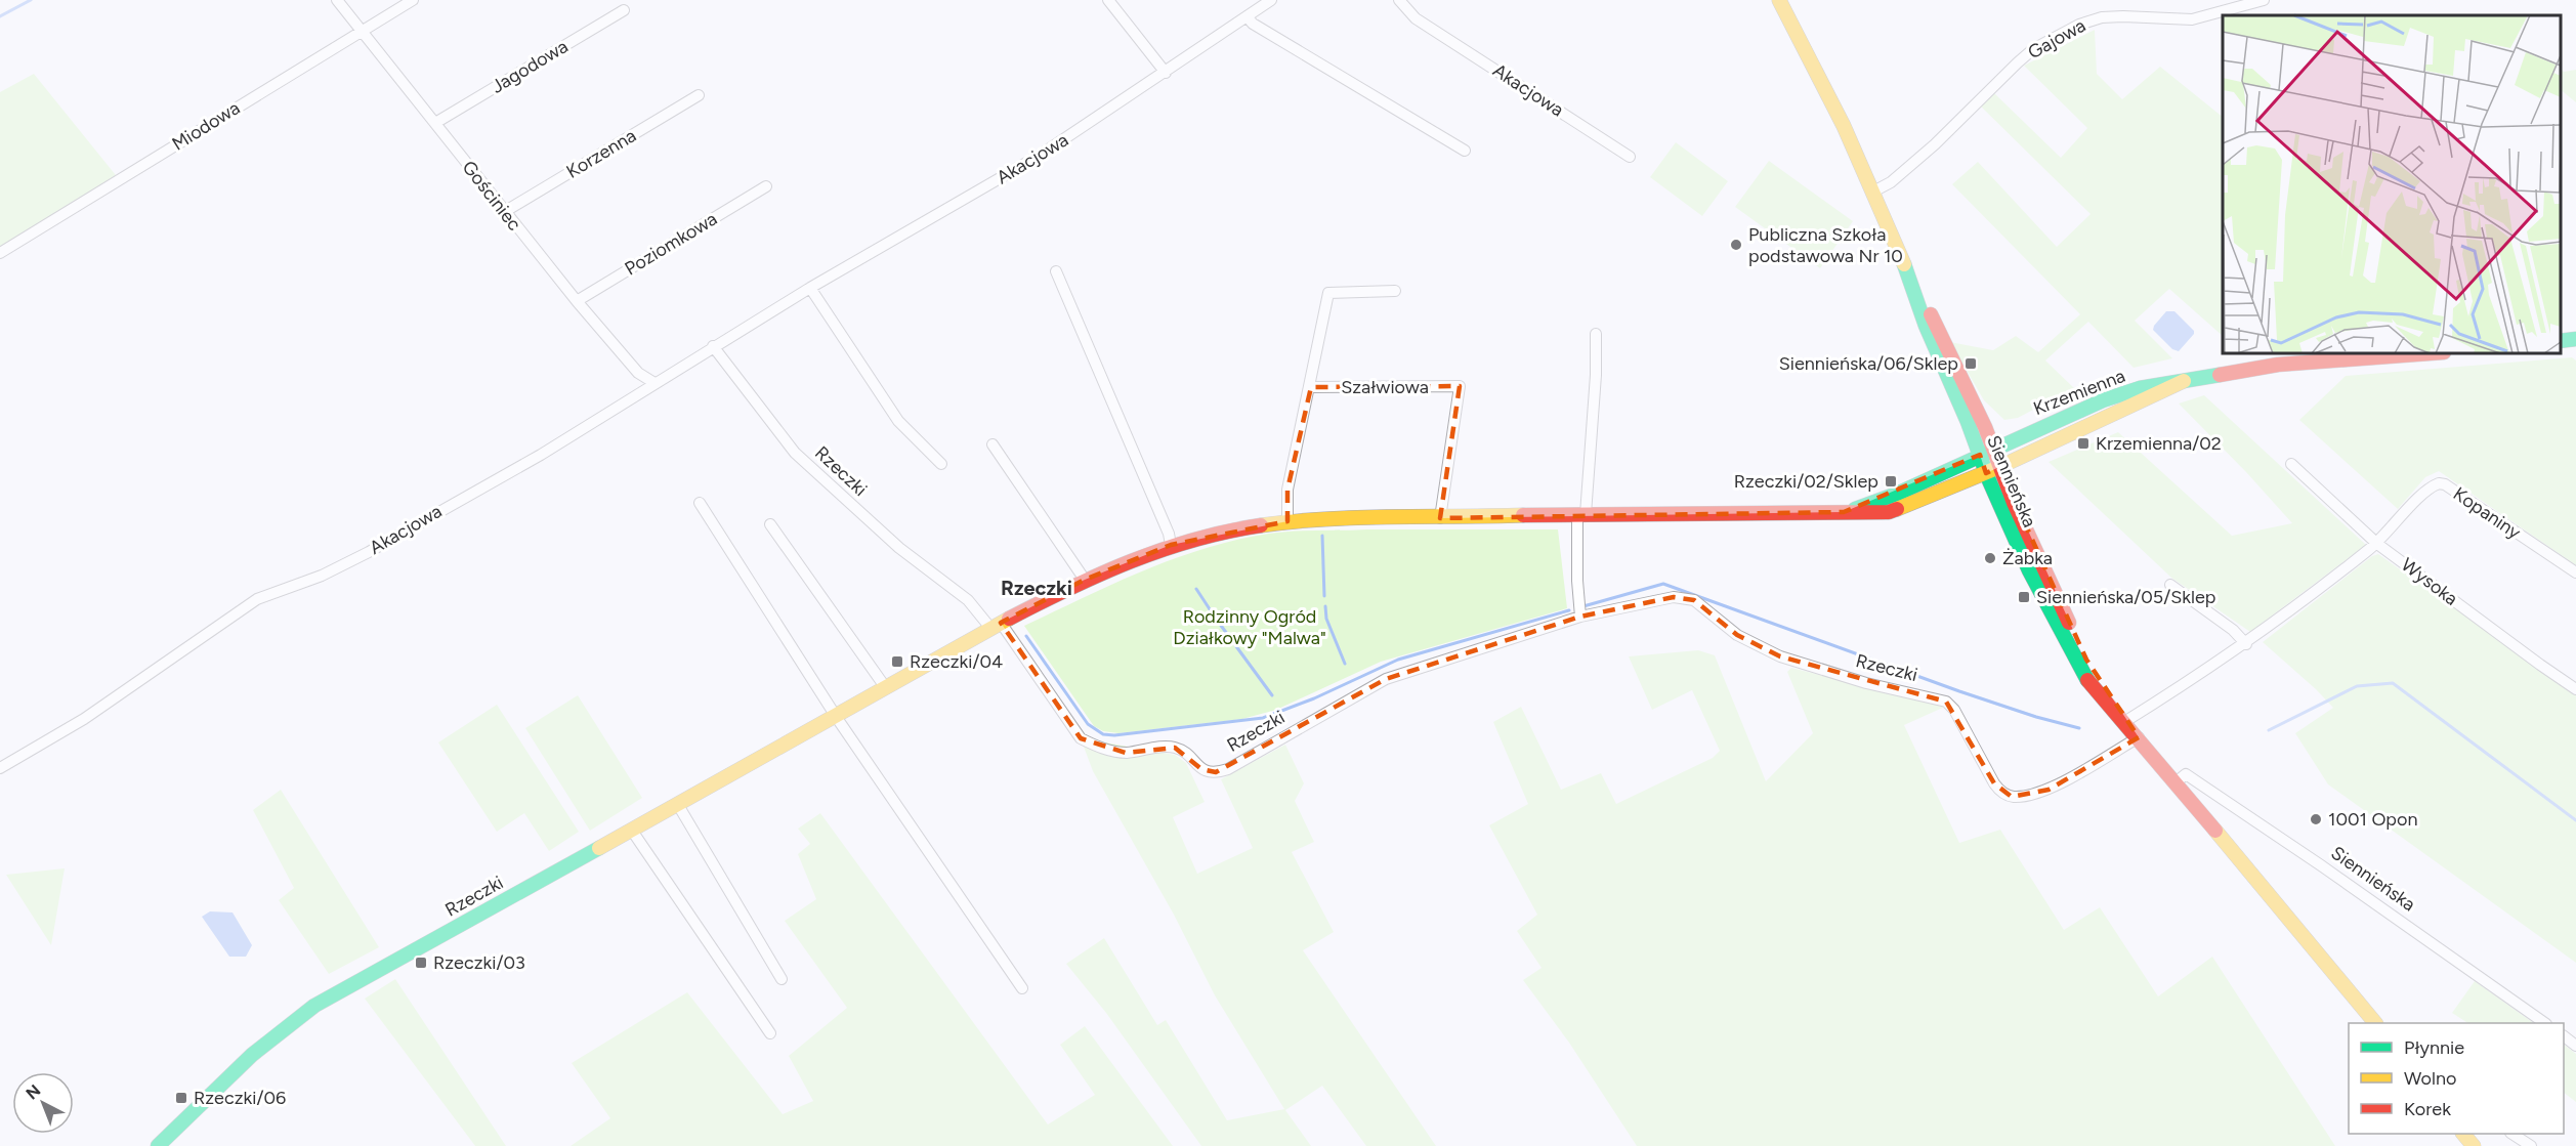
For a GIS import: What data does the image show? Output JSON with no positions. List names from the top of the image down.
{
  "streets": {
    "main road": ["Krzemienna", "Rzeczki", "Siennieńska"],
    "street": [
      "Gajowa",
      "Jagodowa",
      "Akacjowa",
      "Miodowa",
      "Korzenna",
      "Gościniec",
      "Poziomkowa",
      "Szałwiowa",
      "Kopaniny",
      "Wysoka"
    ]
  },
  "crossings": [
    ["Gajowa", "Siennieńska"],
    ["Jagodowa", "Gościniec"],
    ["Akacjowa", "Gościniec"],
    ["Akacjowa", "Rzeczki"],
    ["Miodowa", "Gościniec"],
    ["Korzenna", "Gościniec"],
    ["Gościniec", "Poziomkowa"],
    ["Szałwiowa", "Rzeczki"],
    ["Krzemienna", "Rzeczki"],
    ["Krzemienna", "Siennieńska"],
    ["Rzeczki", "Siennieńska"],
    ["Kopaniny", "Wysoka"]
  ],
  "districts": ["Rzeczki"],
  "parks": ["Rodzinny Ogród Działkowy \"Malwa\""],
  "places": {
    "other": ["Publiczna Szkoła podstawowa Nr 10", "Żabka", "1001 Opon"],
    "transit": [
      "Siennieńska/06/Sklep",
      "Krzemienna/02",
      "Rzeczki/02/Sklep",
      "Siennieńska/05/Sklep",
      "Rzeczki/04",
      "Rzeczki/03",
      "Rzeczki/06"
    ]
  },
  "legend": ["Płynnie", "Wolno", "Korek"],
  "north": "top left"
}
